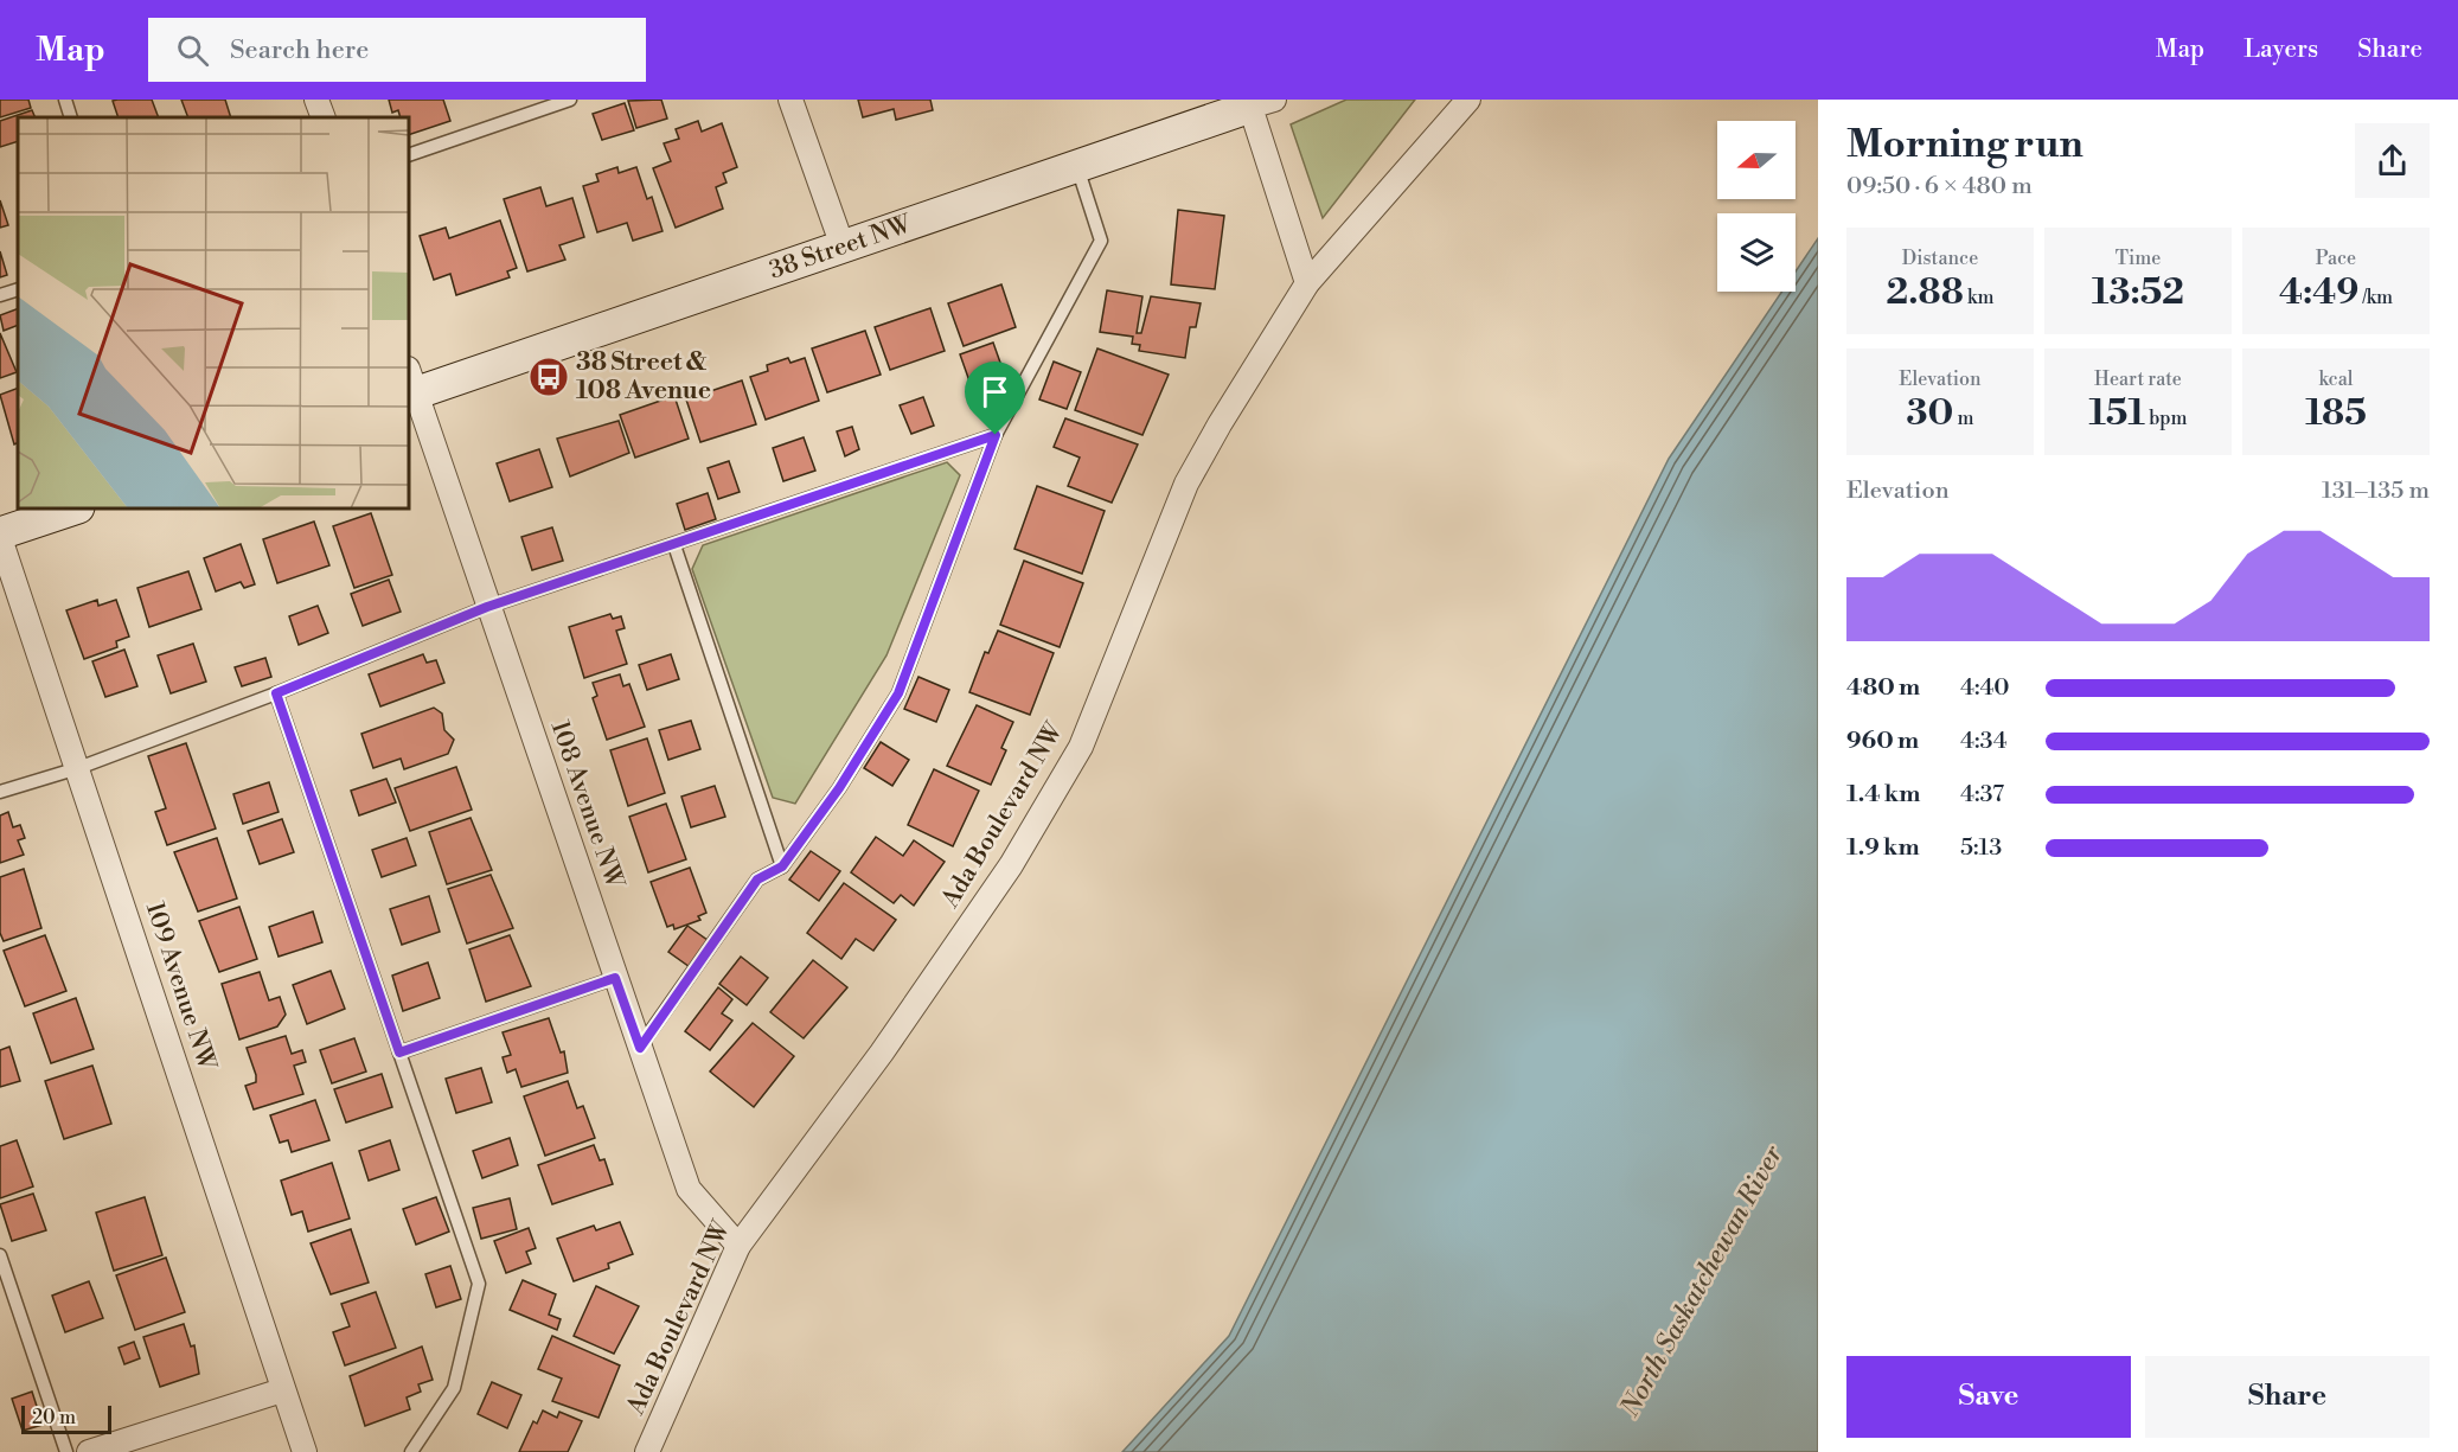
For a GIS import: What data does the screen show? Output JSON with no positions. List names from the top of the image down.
{
  "streets": {
    "street": [
      "38 Street NW",
      "108 Avenue NW",
      "Ada Boulevard NW",
      "109 Avenue NW"
    ]
  },
  "crossings": [
    ["38 Street NW", "108 Avenue NW"],
    ["108 Avenue NW", "Ada Boulevard NW"]
  ],
  "water": ["North Saskatchewan River"],
  "places": {
    "bus stop": ["38 Street & 108 Avenue"]
  },
  "scale_bar": "20 m",
  "north": "left",
  "page": {
    "header": "Map",
    "search": "Search here",
    "nav": ["Map", "Layers", "Share"],
    "heading": ["Morning run", "09:50 · 6 × 480 m"],
    "stats": [
      ["Distance", "2.88 km"],
      ["Time", "13:52"],
      ["Pace", "4:49 /km"],
      ["Elevation", "30 m"],
      ["Heart rate", "151 bpm"],
      ["kcal", "185"]
    ],
    "chart": ["Elevation", "131–135 m"],
    "list": [
      {
        "name": "480 m",
        "note": "4:40"
      },
      {
        "name": "960 m",
        "note": "4:34"
      },
      {
        "name": "1.4 km",
        "note": "4:37"
      },
      {
        "name": "1.9 km",
        "note": "5:13"
      }
    ],
    "buttons": ["Save", "Share"],
    "scale": "20 m"
  }
}
